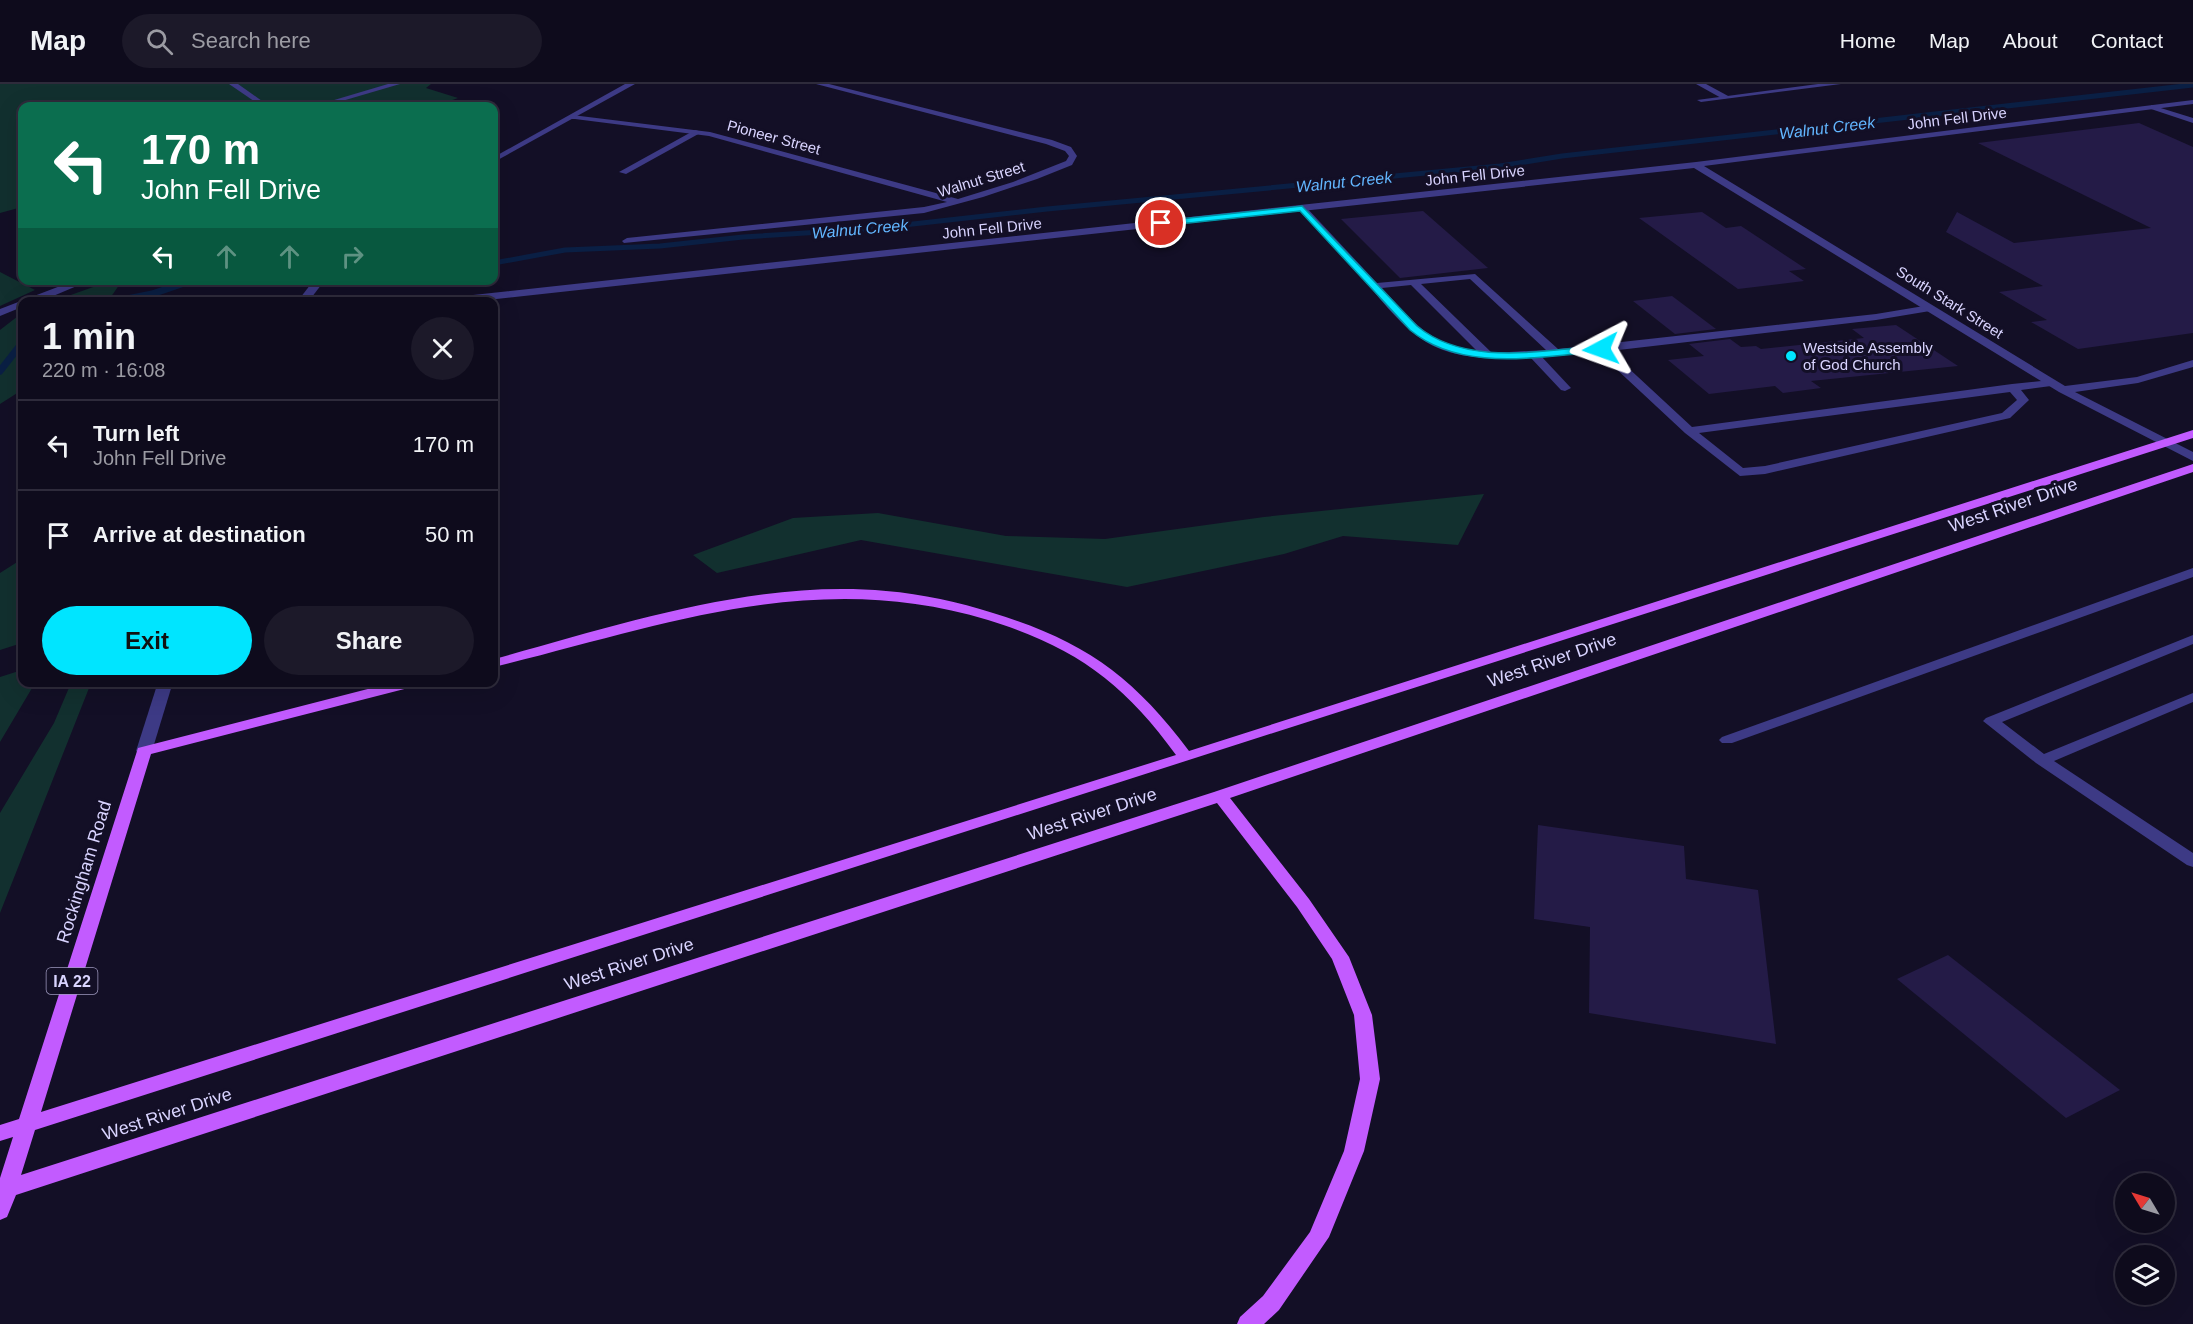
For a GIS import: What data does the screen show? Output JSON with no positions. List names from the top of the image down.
{
  "streets": {
    "main road": ["West River Drive", "Rockingham Road", "IA 22"],
    "street": [
      "John Fell Drive",
      "Pioneer Street",
      "Walnut Street",
      "South Stark Street"
    ]
  },
  "crossings": [
    ["John Fell Drive", "South Stark Street"],
    ["Pioneer Street", "Walnut Street"],
    ["South Stark Street", "West River Drive"]
  ],
  "water": ["Walnut Creek"],
  "places": ["Westside Assembly of God Church"],
  "north": "top left",
  "page": {
    "header": "Map",
    "search": "Search here",
    "nav": [
      "Home",
      "Map",
      "About",
      "Contact"
    ],
    "turn": ["170 m", "John Fell Drive"],
    "heading": ["1 min", "220 m · 16:08"],
    "list": [
      {
        "name": "Turn left",
        "note": "John Fell Drive",
        "value": "170 m"
      },
      {
        "name": "Arrive at destination",
        "value": "50 m"
      }
    ],
    "buttons": ["Exit", "Share"]
  }
}
